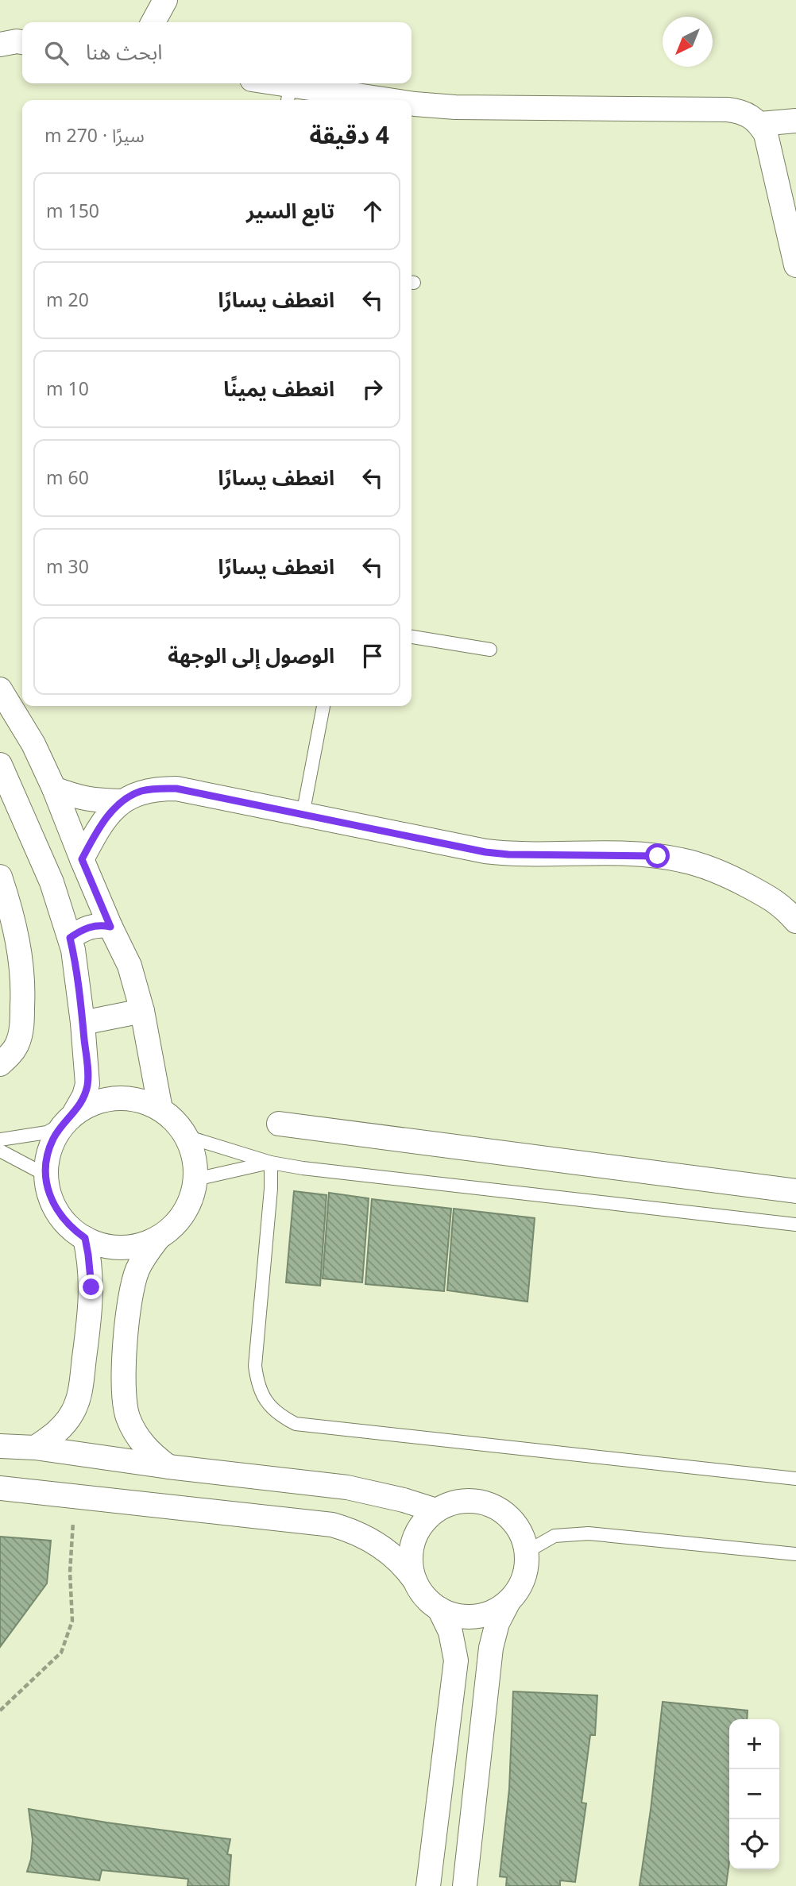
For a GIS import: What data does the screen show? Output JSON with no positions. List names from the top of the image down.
{
  "north": "bottom left",
  "page": {
    "search": "ابحث هنا",
    "heading": ["4 دقيقة", "سيرًا · 270 m"],
    "list": [
      ["تابع السير", "150 m"],
      ["انعطف يسارًا", "20 m"],
      ["انعطف يمينًا", "10 m"],
      ["انعطف يسارًا", "60 m"],
      ["انعطف يسارًا", "30 m"],
      "الوصول إلى الوجهة"
    ],
    "map_buttons": ["+", "−"]
  }
}
